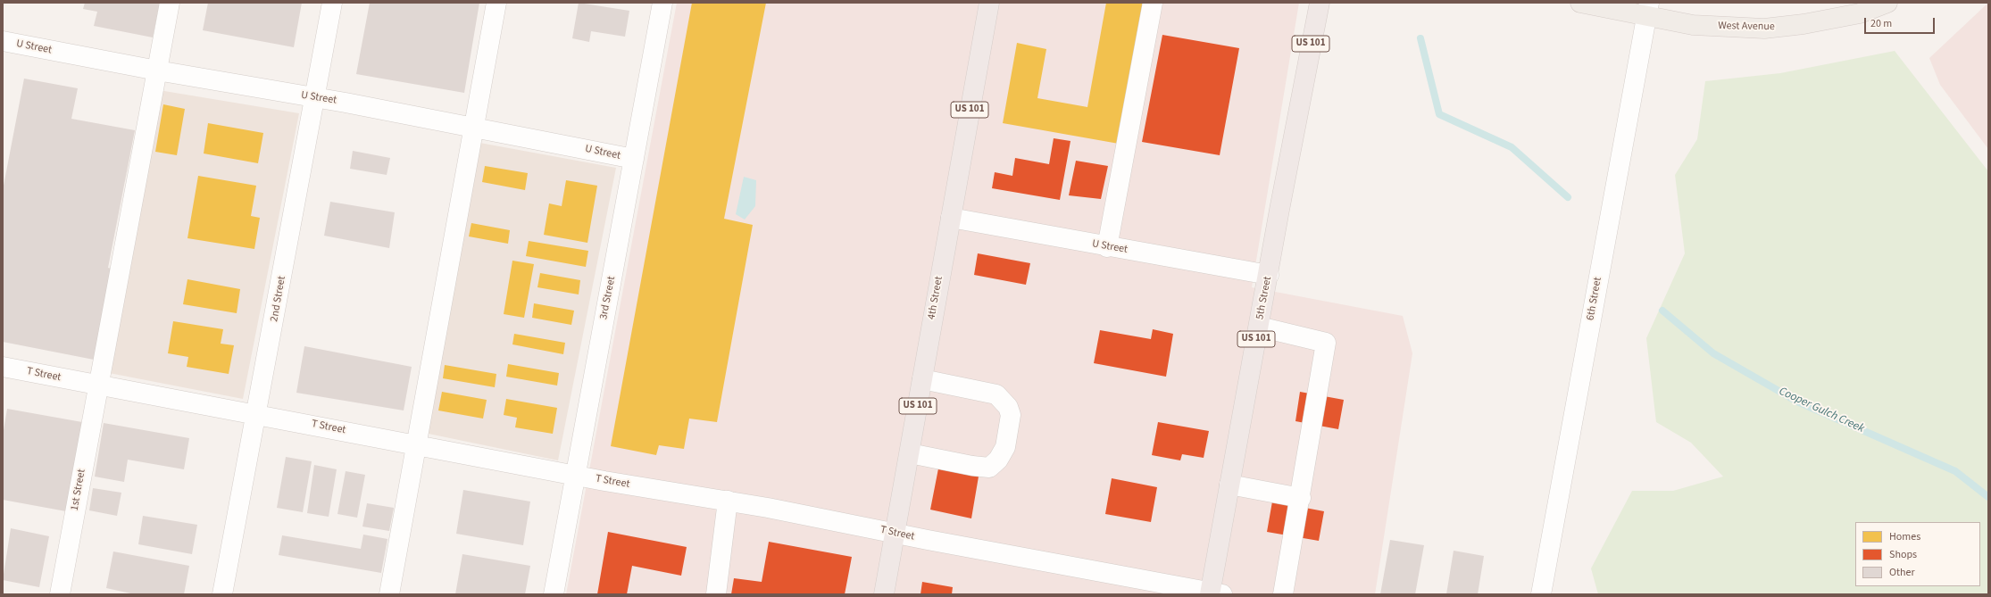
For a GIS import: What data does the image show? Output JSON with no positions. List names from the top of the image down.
{
  "streets": {
    "highway": ["US 101", "4th Street", "5th Street"],
    "main road": ["West Avenue"],
    "street": [
      "U Street",
      "3rd Street",
      "2nd Street",
      "6th Street",
      "T Street",
      "1st Street"
    ]
  },
  "crossings": [
    ["West Avenue", "6th Street"],
    ["U Street", "3rd Street"],
    ["U Street", "4th Street"],
    ["U Street", "5th Street"],
    ["U Street", "2nd Street"],
    ["U Street", "1st Street"],
    ["3rd Street", "T Street"],
    ["4th Street", "T Street"],
    ["5th Street", "T Street"],
    ["2nd Street", "T Street"],
    ["T Street", "1st Street"]
  ],
  "water": ["Cooper Gulch Creek"],
  "legend": ["Homes", "Shops", "Other"],
  "scale_bar": "20 m"
}
